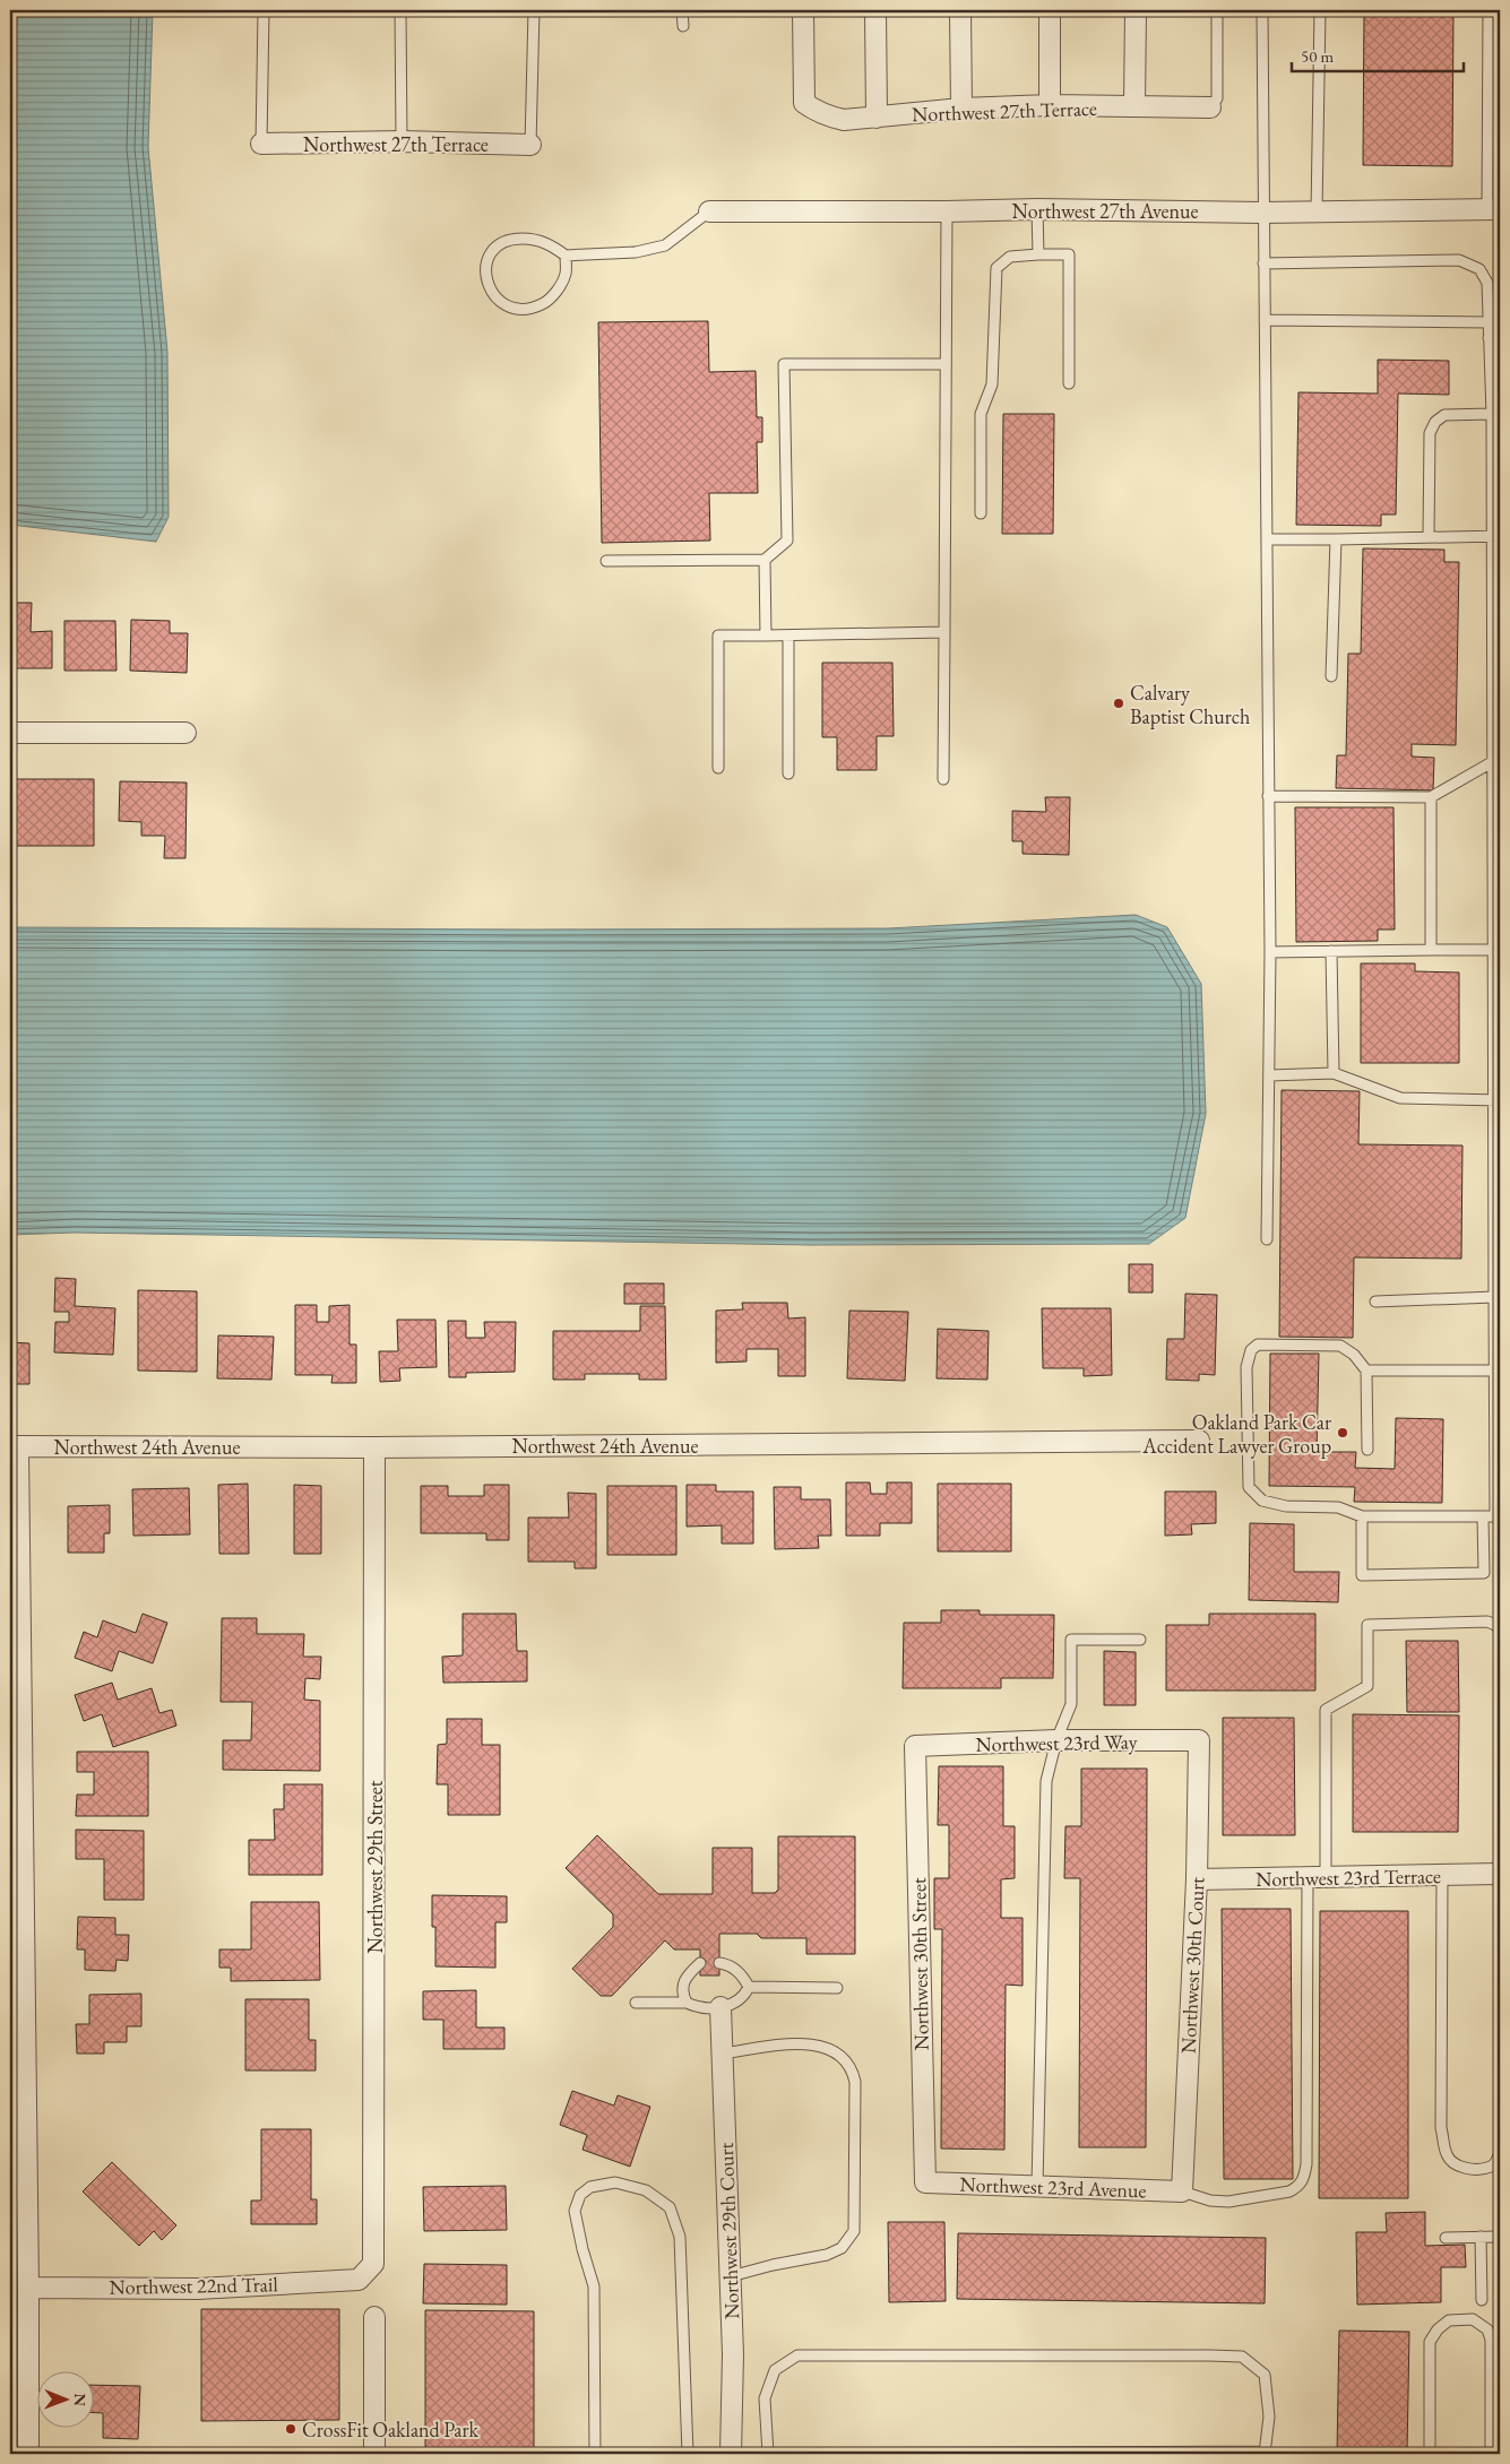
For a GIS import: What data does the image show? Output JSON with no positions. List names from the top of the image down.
{
  "streets": {
    "street": [
      "Northwest 27th Terrace",
      "Northwest 27th Avenue",
      "Northwest 24th Avenue",
      "Northwest 23rd Way",
      "Northwest 29th Street",
      "Northwest 23rd Terrace",
      "Northwest 30th Street",
      "Northwest 30th Court",
      "Northwest 23rd Avenue",
      "Northwest 29th Court",
      "Northwest 22nd Trail"
    ]
  },
  "crossings": [
    ["Northwest 24th Avenue", "Northwest 29th Street"],
    ["Northwest 23rd Way", "Northwest 30th Street"],
    ["Northwest 23rd Way", "Northwest 30th Court"],
    ["Northwest 29th Street", "Northwest 22nd Trail"],
    ["Northwest 23rd Terrace", "Northwest 30th Court"],
    ["Northwest 30th Street", "Northwest 23rd Avenue"],
    ["Northwest 30th Court", "Northwest 23rd Avenue"]
  ],
  "places": ["Calvary Baptist Church", "Oakland Park Car Accident Lawyer Group", "CrossFit Oakland Park"],
  "scale_bar": "50 m",
  "north": "right"
}
